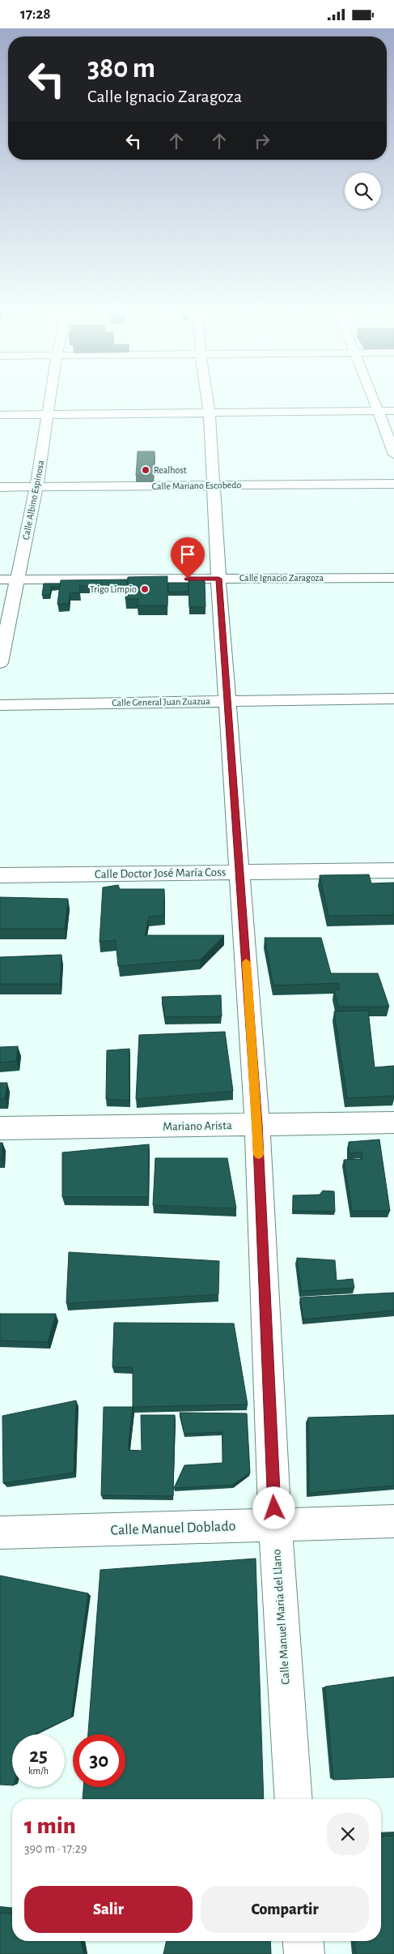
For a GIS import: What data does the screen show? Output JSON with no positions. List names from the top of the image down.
{
  "streets": {
    "street": [
      "Calle Mariano Escobedo",
      "Calle Albino Espinosa",
      "Calle Ignacio Zaragoza",
      "Calle General Juan Zuazua",
      "Calle Doctor José María Coss",
      "Mariano Arista",
      "Calle Manuel Doblado",
      "Calle Manuel Maria del Llano"
    ]
  },
  "crossings": [
    ["Calle Mariano Escobedo", "Calle Albino Espinosa"],
    ["Calle Mariano Escobedo", "Calle Manuel Maria del Llano"],
    ["Calle Albino Espinosa", "Calle Ignacio Zaragoza"],
    ["Calle Ignacio Zaragoza", "Calle Manuel Maria del Llano"],
    ["Calle General Juan Zuazua", "Calle Manuel Maria del Llano"],
    ["Calle Doctor José María Coss", "Calle Manuel Maria del Llano"],
    ["Mariano Arista", "Calle Manuel Maria del Llano"],
    ["Calle Manuel Doblado", "Calle Manuel Maria del Llano"]
  ],
  "places": ["Realhost", "Trigo Limpio"],
  "page": {
    "status": "17:28",
    "turn": ["380 m", "Calle Ignacio Zaragoza"],
    "speed": "25 km/h",
    "limit": "30",
    "heading": ["1 min", "390 m · 17:29"],
    "buttons": ["Salir", "Compartir"]
  }
}
